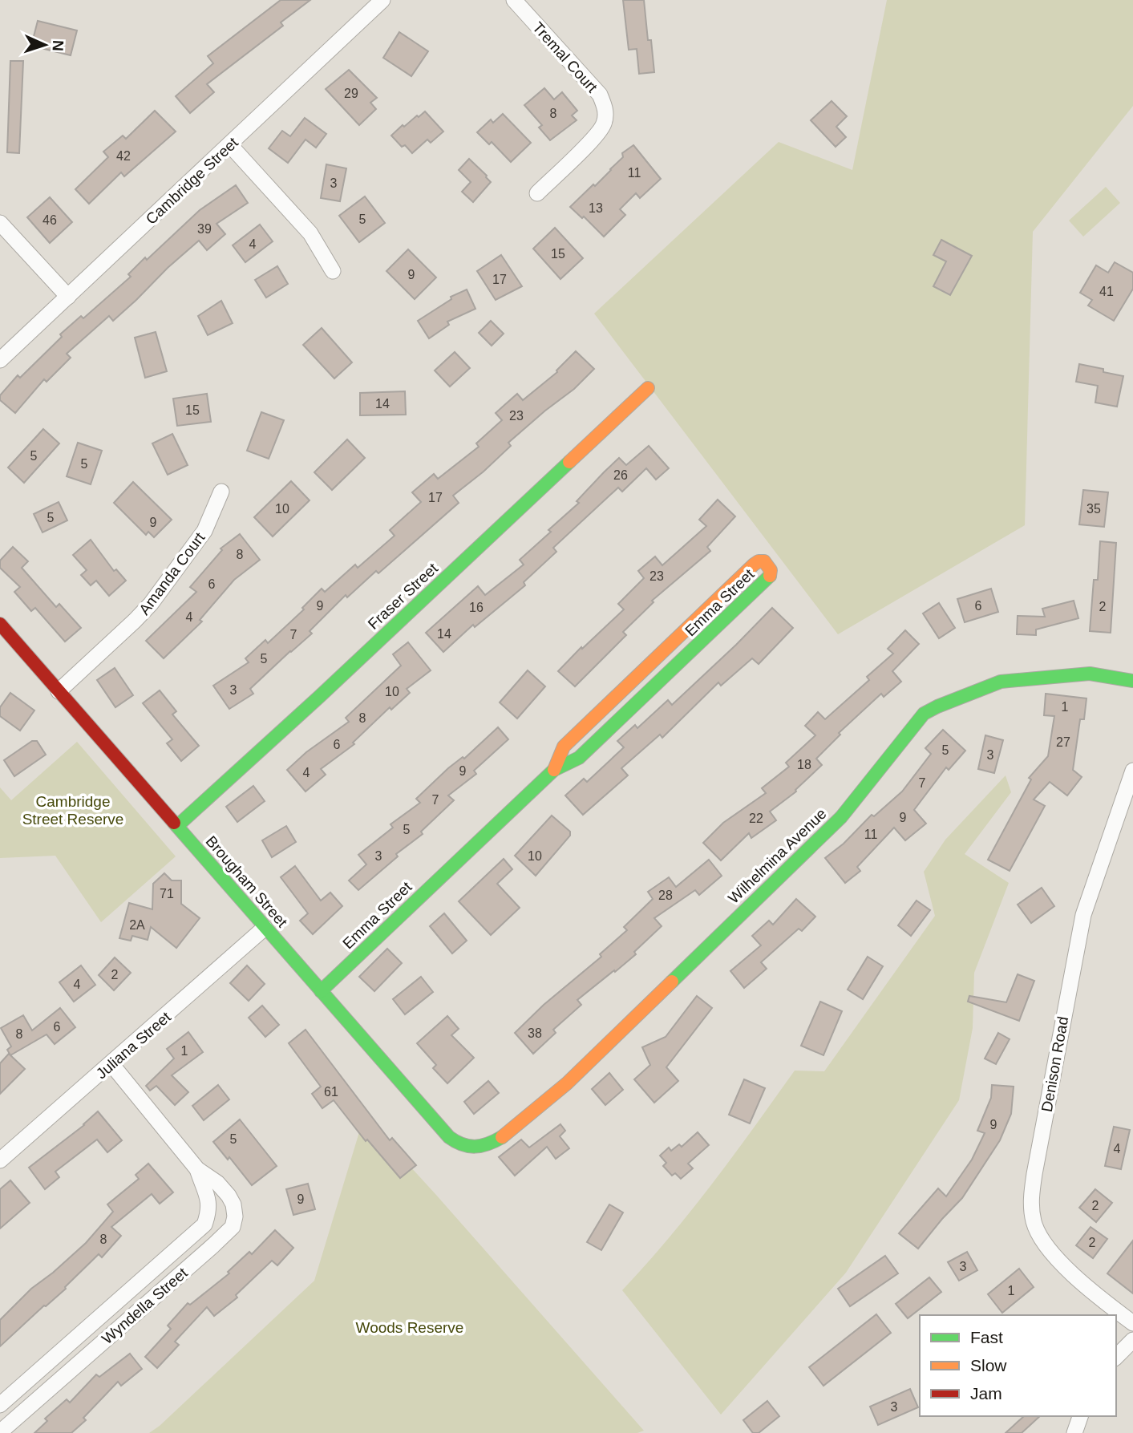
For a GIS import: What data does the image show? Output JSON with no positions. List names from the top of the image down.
{
  "streets": {
    "street": [
      "Tremal Court",
      "Cambridge Street",
      "Amanda Court",
      "Fraser Street",
      "Emma Street",
      "Wilhelmina Avenue",
      "Brougham Street",
      "Juliana Street",
      "Denison Road",
      "Wyndella Street"
    ]
  },
  "crossings": [
    ["Amanda Court", "Brougham Street"],
    ["Fraser Street", "Brougham Street"],
    ["Emma Street", "Brougham Street"],
    ["Wilhelmina Avenue", "Brougham Street"],
    ["Brougham Street", "Juliana Street"],
    ["Juliana Street", "Wyndella Street"]
  ],
  "parks": ["Cambridge Street Reserve", "Woods Reserve"],
  "house_numbers": [
    "29",
    "8",
    "42",
    "11",
    "3",
    "13",
    "5",
    "46",
    "39",
    "4",
    "15",
    "9",
    "17",
    "41",
    "14",
    "15",
    "23",
    "5",
    "5",
    "26",
    "17",
    "10",
    "35",
    "5",
    "9",
    "8",
    "23",
    "6",
    "9",
    "6",
    "2",
    "16",
    "4",
    "14",
    "7",
    "5",
    "3",
    "10",
    "1",
    "8",
    "27",
    "6",
    "5",
    "3",
    "18",
    "9",
    "4",
    "7",
    "7",
    "9",
    "22",
    "5",
    "11",
    "3",
    "10",
    "71",
    "28",
    "2A",
    "2",
    "4",
    "6",
    "38",
    "8",
    "1",
    "61",
    "9",
    "5",
    "4",
    "9",
    "2",
    "8",
    "2",
    "3",
    "1",
    "3"
  ],
  "legend": ["Fast", "Slow", "Jam"],
  "north": "right"
}
